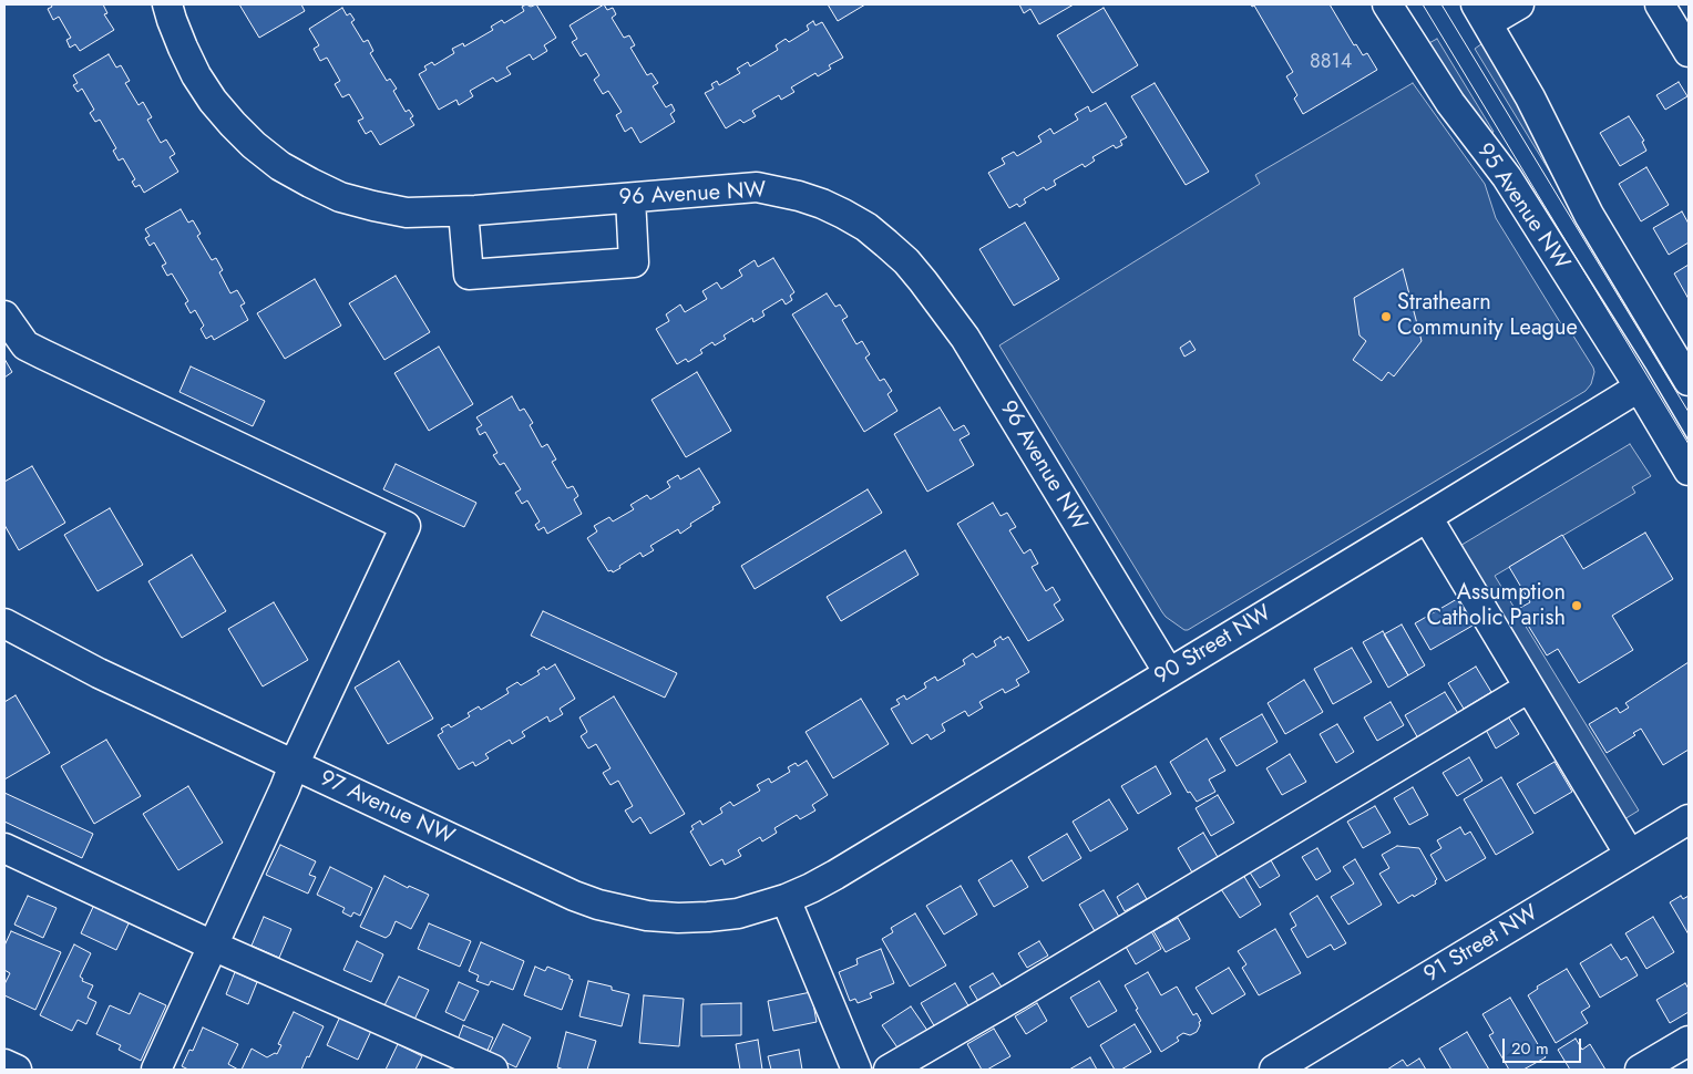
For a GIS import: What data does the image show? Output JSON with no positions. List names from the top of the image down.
{
  "streets": {
    "street": [
      "96 Avenue NW",
      "95 Avenue NW",
      "90 Street NW",
      "97 Avenue NW",
      "91 Street NW"
    ]
  },
  "crossings": [
    ["96 Avenue NW", "90 Street NW"],
    ["95 Avenue NW", "90 Street NW"],
    ["90 Street NW", "97 Avenue NW"]
  ],
  "places": ["Strathearn Community League", "Assumption Catholic Parish"],
  "house_numbers": ["8814"],
  "scale_bar": "20 m"
}
